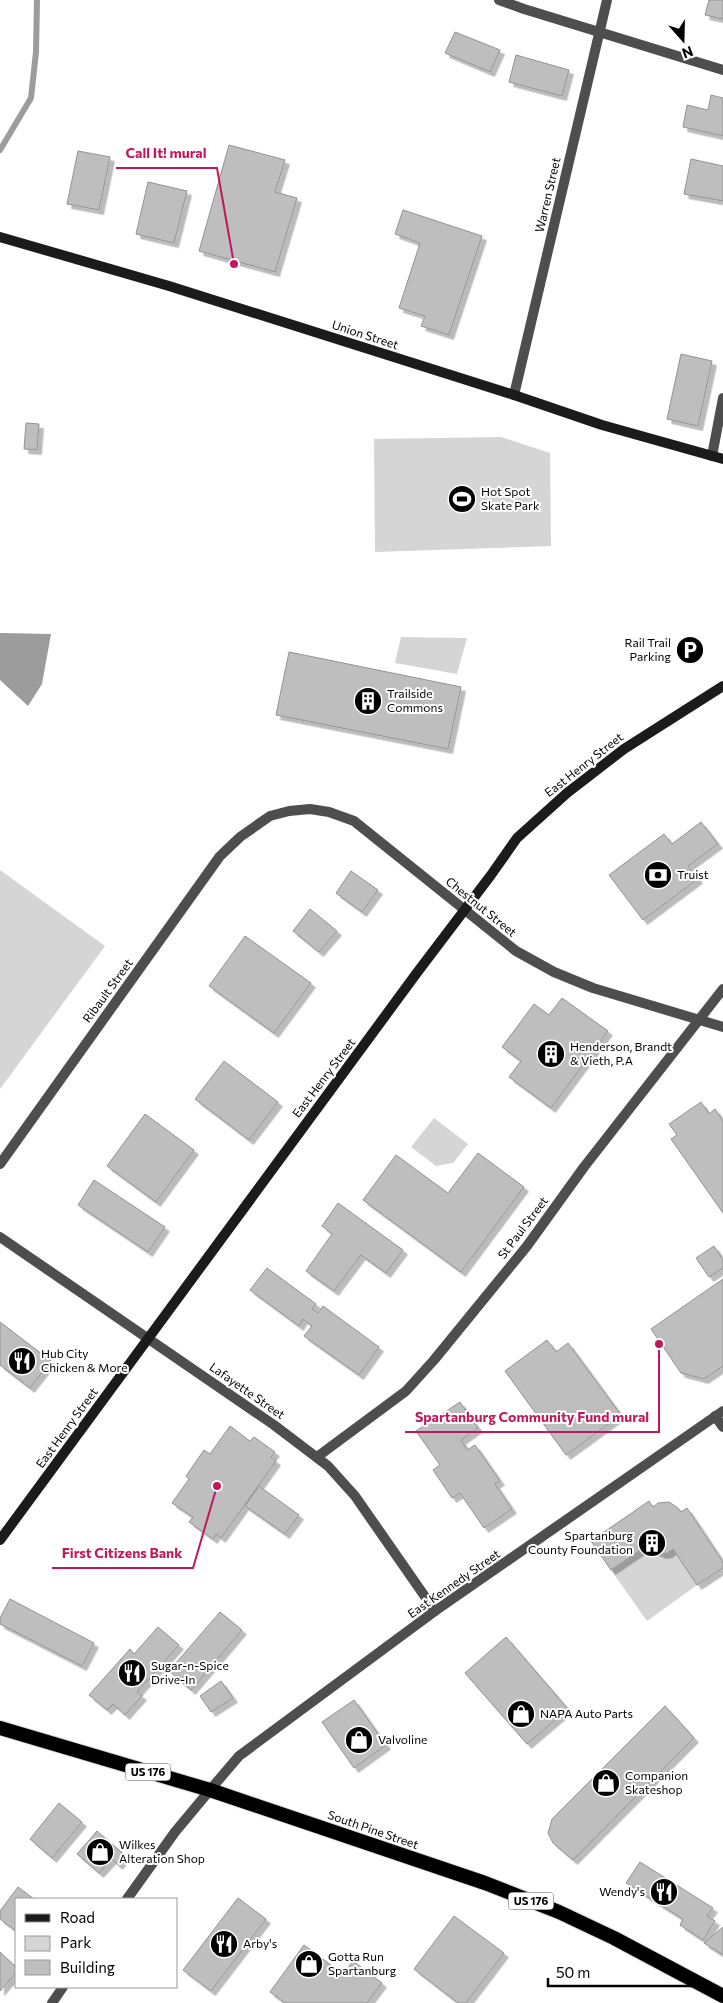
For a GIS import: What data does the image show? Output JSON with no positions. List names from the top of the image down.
{
  "streets": {
    "highway": ["US 176", "South Pine Street"],
    "main road": ["Union Street", "East Henry Street"],
    "street": [
      "Warren Street",
      "Chestnut Street",
      "Ribault Street",
      "St Paul Street",
      "Lafayette Street",
      "East Kennedy Street"
    ]
  },
  "crossings": [
    ["Warren Street", "Union Street"],
    ["East Henry Street", "Chestnut Street"],
    ["East Henry Street", "Lafayette Street"],
    ["Chestnut Street", "Ribault Street"],
    ["Chestnut Street", "St Paul Street"],
    ["St Paul Street", "Lafayette Street"],
    ["Lafayette Street", "East Kennedy Street"],
    ["East Kennedy Street", "South Pine Street"]
  ],
  "places": {
    "other": ["Call It! mural", "Spartanburg Community Fund mural", "First Citizens Bank"],
    "sports": ["Hot Spot Skate Park"],
    "parking": ["Rail Trail Parking"],
    "building": ["Trailside Commons", "Henderson, Brandt & Vieth, P.A", "Spartanburg County Foundation"],
    "bank": ["Truist"],
    "restaurant": [
      "Hub City Chicken & More",
      "Sugar-n-Spice Drive-In",
      "Wendy's",
      "Arby's"
    ],
    "shop": [
      "NAPA Auto Parts",
      "Valvoline",
      "Companion Skateshop",
      "Wilkes Alteration Shop",
      "Gotta Run Spartanburg"
    ]
  },
  "legend": ["Road", "Park", "Building"],
  "scale_bar": "50 m",
  "north": "bottom"
}
